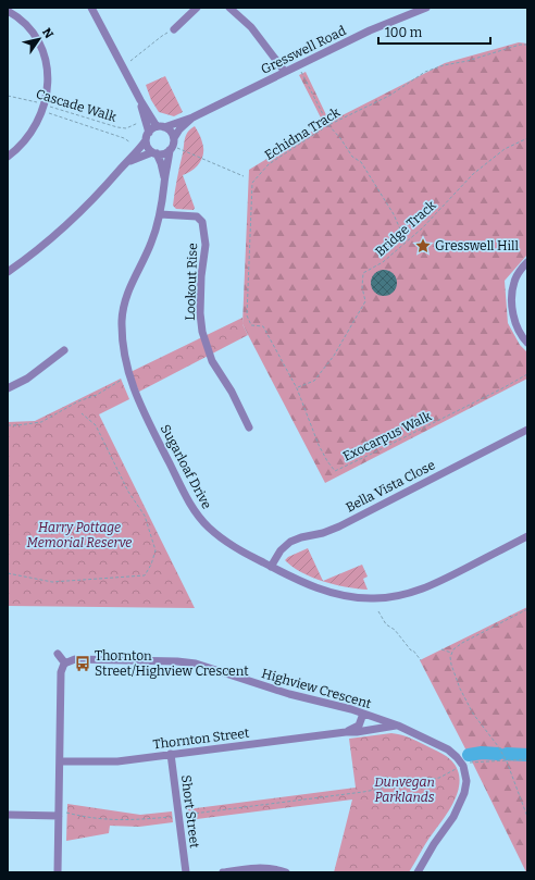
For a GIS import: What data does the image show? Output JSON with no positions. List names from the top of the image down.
{
  "streets": {
    "street": [
      "Gresswell Road",
      "Lookout Rise",
      "Sugarloaf Drive",
      "Bella Vista Close",
      "Highview Crescent",
      "Thornton Street",
      "Short Street"
    ],
    "path": [
      "Cascade Walk",
      "Echidna Track",
      "Bridge Track",
      "Exocarpus Walk"
    ]
  },
  "crossings": [
    ["Gresswell Road", "Sugarloaf Drive"],
    ["Echidna Track", "Bridge Track"],
    ["Echidna Track", "Exocarpus Walk"],
    ["Bridge Track", "Exocarpus Walk"],
    ["Lookout Rise", "Sugarloaf Drive"],
    ["Sugarloaf Drive", "Bella Vista Close"],
    ["Highview Crescent", "Thornton Street"],
    ["Thornton Street", "Short Street"]
  ],
  "parks": ["Harry Pottage Memorial Reserve", "Dunvegan Parklands"],
  "places": {
    "place": ["Gresswell Hill"],
    "bus stop": ["Thornton Street/Highview Crescent"]
  },
  "scale_bar": "100 m",
  "north": "top right"
}
